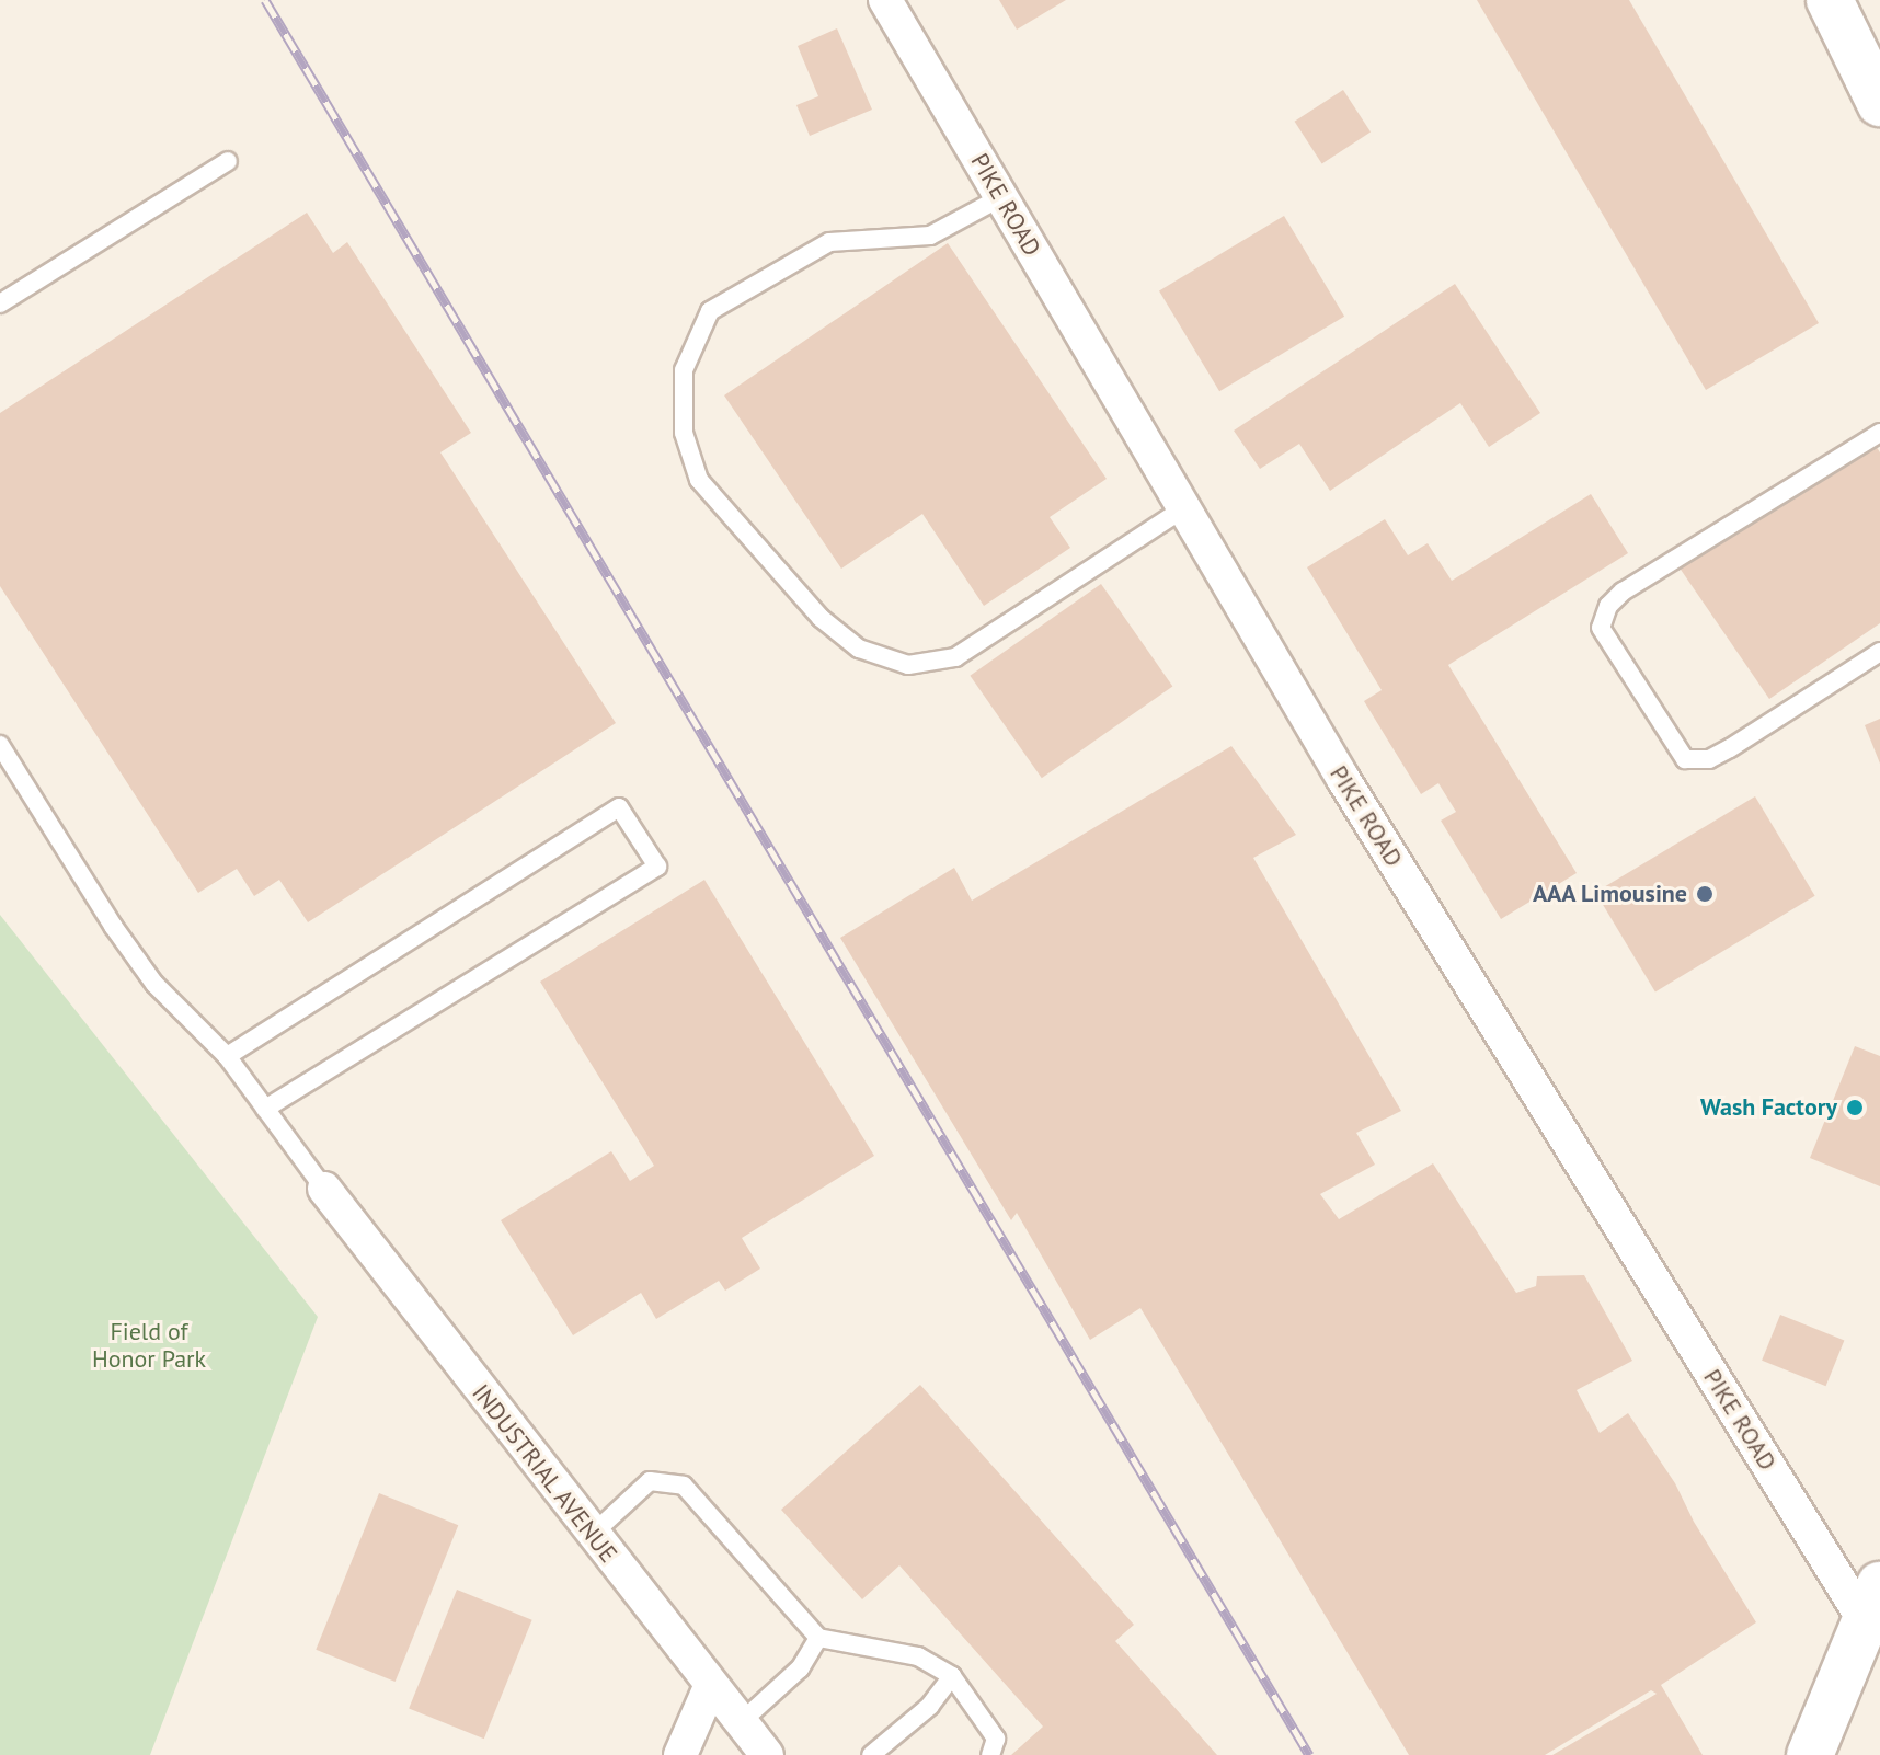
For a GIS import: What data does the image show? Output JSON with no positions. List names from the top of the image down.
{
  "streets": {
    "street": ["PIKE ROAD", "INDUSTRIAL AVENUE"]
  },
  "parks": ["Field of Honor Park"],
  "places": ["AAA Limousine", "Wash Factory"]
}
